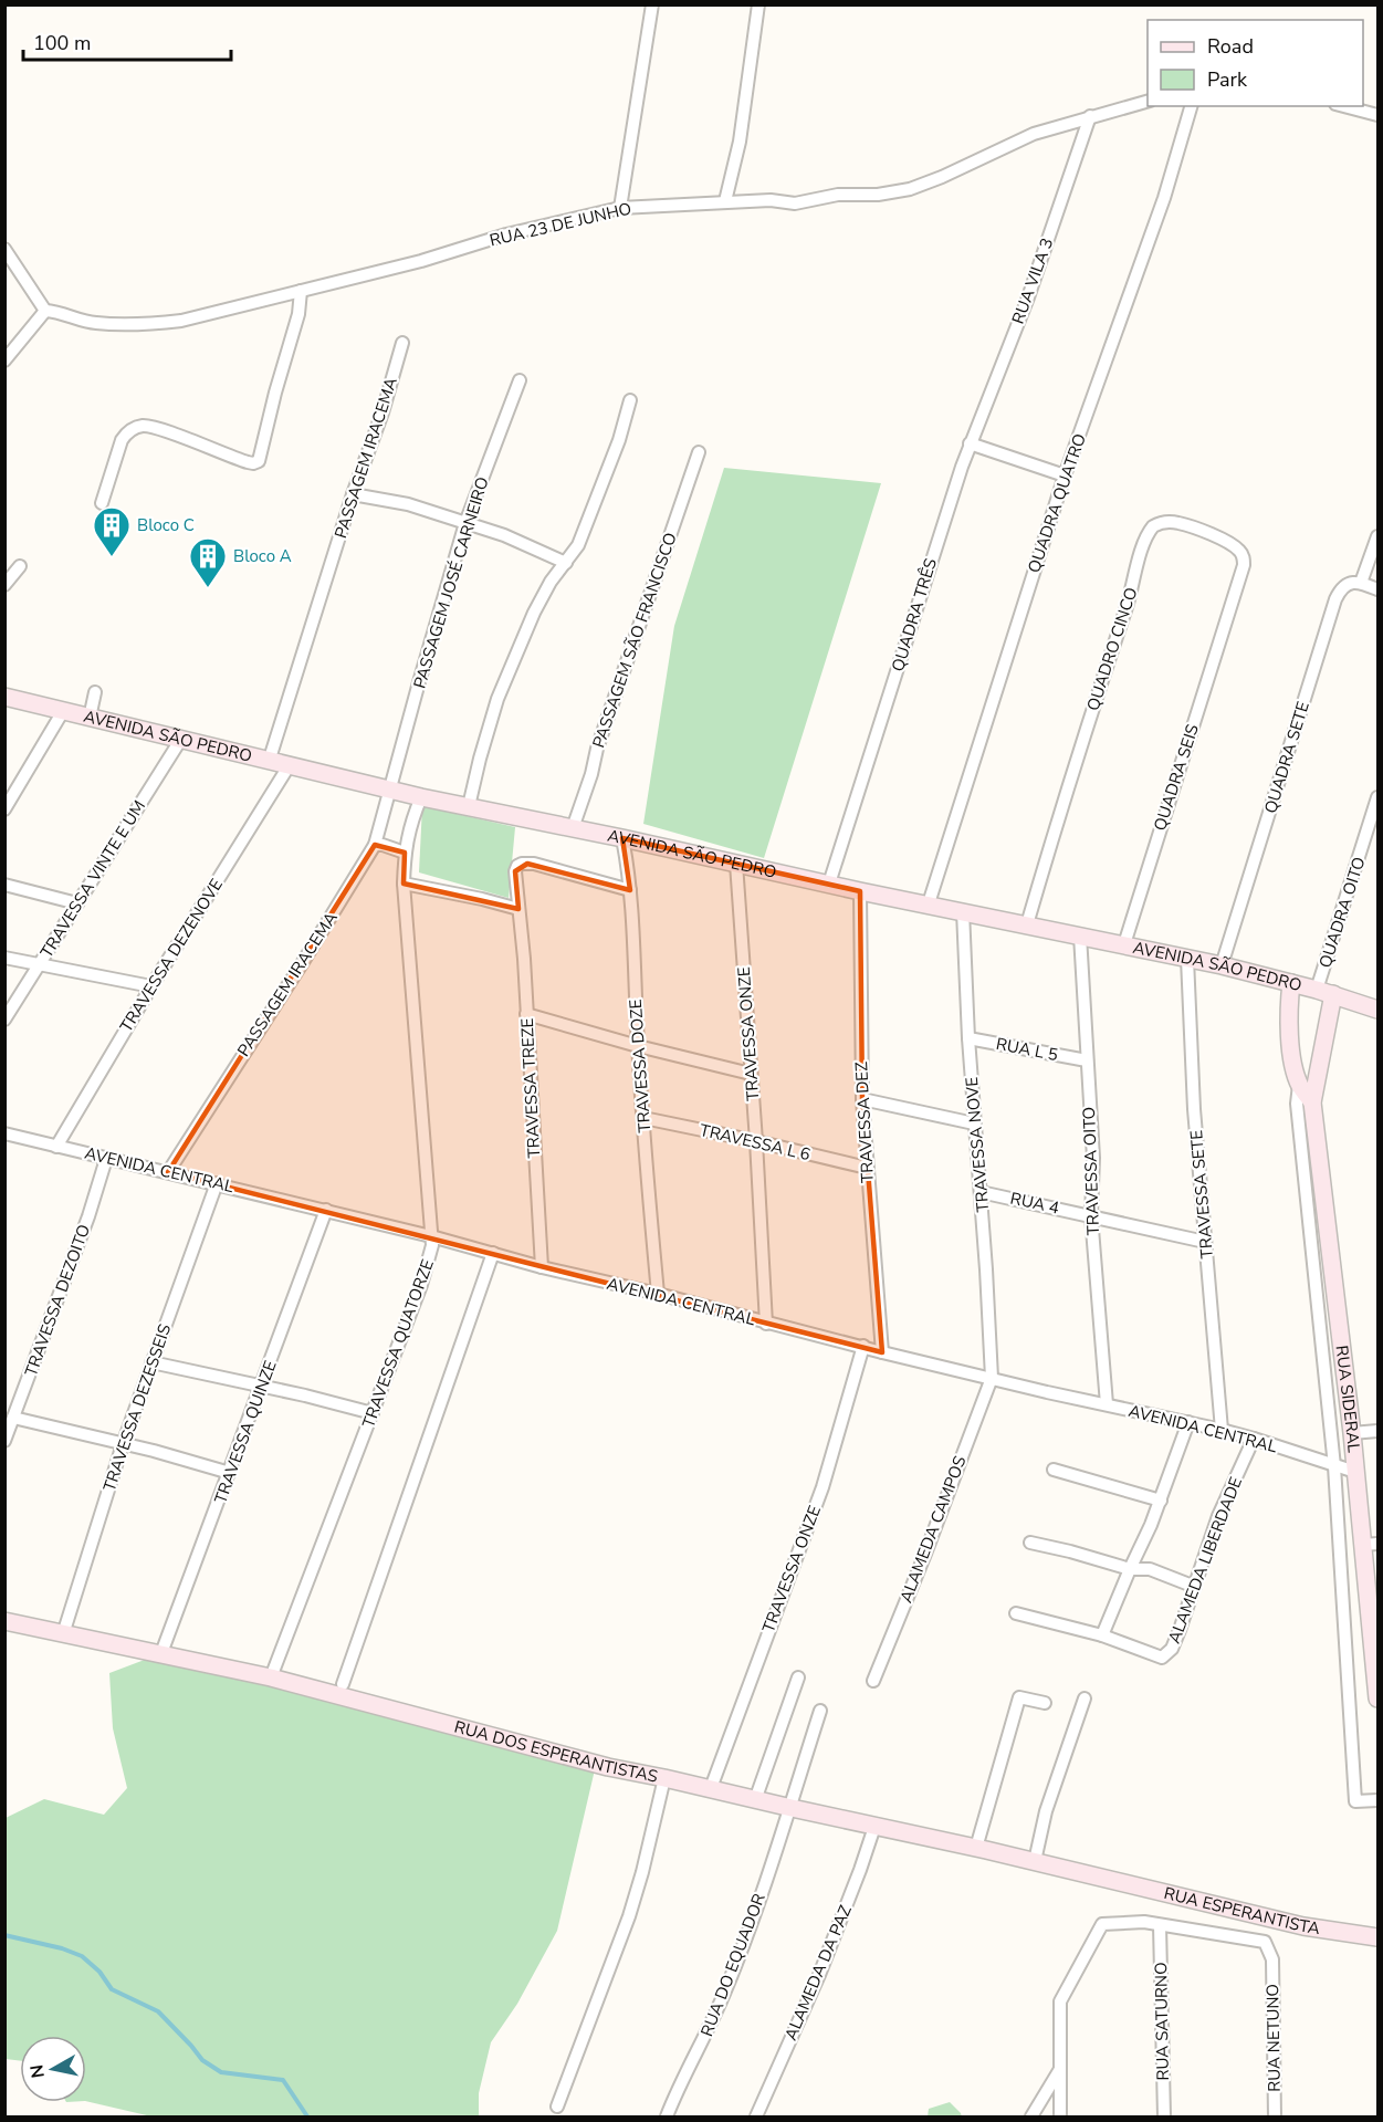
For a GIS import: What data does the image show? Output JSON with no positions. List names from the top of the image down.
{
  "streets": {
    "main road": [
      "AVENIDA SÃO PEDRO",
      "RUA SIDERAL",
      "RUA DOS ESPERANTISTAS",
      "RUA ESPERANTISTA"
    ],
    "street": [
      "RUA 23 DE JUNHO",
      "RUA VILA 3",
      "PASSAGEM IRACEMA",
      "QUADRA QUATRO",
      "PASSAGEM JOSÉ CARNEIRO",
      "QUADRA TRÊS",
      "PASSAGEM SÃO FRANCISCO",
      "QUADRO CINCO",
      "QUADRA SETE",
      "QUADRA SEIS",
      "TRAVESSA VINTE E UM",
      "QUADRA OITO",
      "TRAVESSA DEZENOVE",
      "TRAVESSA ONZE",
      "RUA L 5",
      "TRAVESSA DOZE",
      "TRAVESSA TREZE",
      "TRAVESSA DEZ",
      "TRAVESSA L 6",
      "TRAVESSA NOVE",
      "AVENIDA CENTRAL",
      "TRAVESSA OITO",
      "TRAVESSA SETE",
      "RUA 4",
      "TRAVESSA DEZOITO",
      "TRAVESSA QUATORZE",
      "TRAVESSA DEZESSEIS",
      "TRAVESSA QUINZE",
      "ALAMEDA CAMPOS",
      "ALAMEDA LIBERDADE",
      "RUA DO EQUADOR",
      "ALAMEDA DA PAZ",
      "RUA SATURNO",
      "RUA NETUNO"
    ]
  },
  "crossings": [
    ["RUA 23 DE JUNHO", "RUA VILA 3"],
    ["RUA VILA 3", "QUADRA TRÊS"],
    ["PASSAGEM IRACEMA", "PASSAGEM JOSÉ CARNEIRO"],
    ["PASSAGEM IRACEMA", "AVENIDA SÃO PEDRO"],
    ["PASSAGEM IRACEMA", "AVENIDA CENTRAL"],
    ["QUADRA QUATRO", "AVENIDA SÃO PEDRO"],
    ["PASSAGEM JOSÉ CARNEIRO", "AVENIDA SÃO PEDRO"],
    ["QUADRA TRÊS", "AVENIDA SÃO PEDRO"],
    ["PASSAGEM SÃO FRANCISCO", "AVENIDA SÃO PEDRO"],
    ["QUADRO CINCO", "AVENIDA SÃO PEDRO"],
    ["QUADRO CINCO", "QUADRA SEIS"],
    ["AVENIDA SÃO PEDRO", "QUADRA SETE"],
    ["AVENIDA SÃO PEDRO", "QUADRA SEIS"],
    ["AVENIDA SÃO PEDRO", "TRAVESSA VINTE E UM"],
    ["AVENIDA SÃO PEDRO", "QUADRA OITO"],
    ["AVENIDA SÃO PEDRO", "TRAVESSA DEZENOVE"],
    ["AVENIDA SÃO PEDRO", "TRAVESSA ONZE"],
    ["AVENIDA SÃO PEDRO", "TRAVESSA DOZE"],
    ["AVENIDA SÃO PEDRO", "TRAVESSA DEZ"],
    ["AVENIDA SÃO PEDRO", "TRAVESSA NOVE"],
    ["AVENIDA SÃO PEDRO", "TRAVESSA OITO"],
    ["AVENIDA SÃO PEDRO", "TRAVESSA SETE"],
    ["AVENIDA SÃO PEDRO", "TRAVESSA QUATORZE"],
    ["AVENIDA SÃO PEDRO", "RUA SIDERAL"],
    ["QUADRA OITO", "RUA SIDERAL"],
    ["TRAVESSA DEZENOVE", "AVENIDA CENTRAL"],
    ["TRAVESSA ONZE", "TRAVESSA L 6"],
    ["TRAVESSA ONZE", "AVENIDA CENTRAL"],
    ["TRAVESSA ONZE", "RUA DOS ESPERANTISTAS"],
    ["RUA L 5", "TRAVESSA NOVE"],
    ["RUA L 5", "TRAVESSA OITO"],
    ["TRAVESSA DOZE", "TRAVESSA TREZE"],
    ["TRAVESSA DOZE", "TRAVESSA L 6"],
    ["TRAVESSA DOZE", "AVENIDA CENTRAL"],
    ["TRAVESSA TREZE", "AVENIDA CENTRAL"],
    ["TRAVESSA DEZ", "TRAVESSA L 6"],
    ["TRAVESSA DEZ", "AVENIDA CENTRAL"],
    ["TRAVESSA NOVE", "AVENIDA CENTRAL"],
    ["TRAVESSA NOVE", "RUA 4"],
    ["TRAVESSA NOVE", "ALAMEDA CAMPOS"],
    ["AVENIDA CENTRAL", "TRAVESSA OITO"],
    ["AVENIDA CENTRAL", "TRAVESSA SETE"],
    ["AVENIDA CENTRAL", "TRAVESSA DEZOITO"],
    ["AVENIDA CENTRAL", "TRAVESSA QUATORZE"],
    ["AVENIDA CENTRAL", "RUA SIDERAL"],
    ["AVENIDA CENTRAL", "TRAVESSA DEZESSEIS"],
    ["AVENIDA CENTRAL", "TRAVESSA QUINZE"],
    ["AVENIDA CENTRAL", "ALAMEDA CAMPOS"],
    ["AVENIDA CENTRAL", "ALAMEDA LIBERDADE"],
    ["TRAVESSA OITO", "RUA 4"],
    ["TRAVESSA SETE", "RUA 4"],
    ["TRAVESSA QUATORZE", "RUA DOS ESPERANTISTAS"],
    ["TRAVESSA DEZESSEIS", "RUA DOS ESPERANTISTAS"],
    ["TRAVESSA QUINZE", "RUA DOS ESPERANTISTAS"],
    ["RUA DOS ESPERANTISTAS", "RUA ESPERANTISTA"],
    ["RUA DOS ESPERANTISTAS", "RUA DO EQUADOR"],
    ["RUA DOS ESPERANTISTAS", "ALAMEDA DA PAZ"],
    ["RUA SATURNO", "RUA NETUNO"]
  ],
  "places": {
    "building": ["Bloco C", "Bloco A"]
  },
  "legend": ["Road", "Park"],
  "scale_bar": "100 m",
  "north": "left"
}
